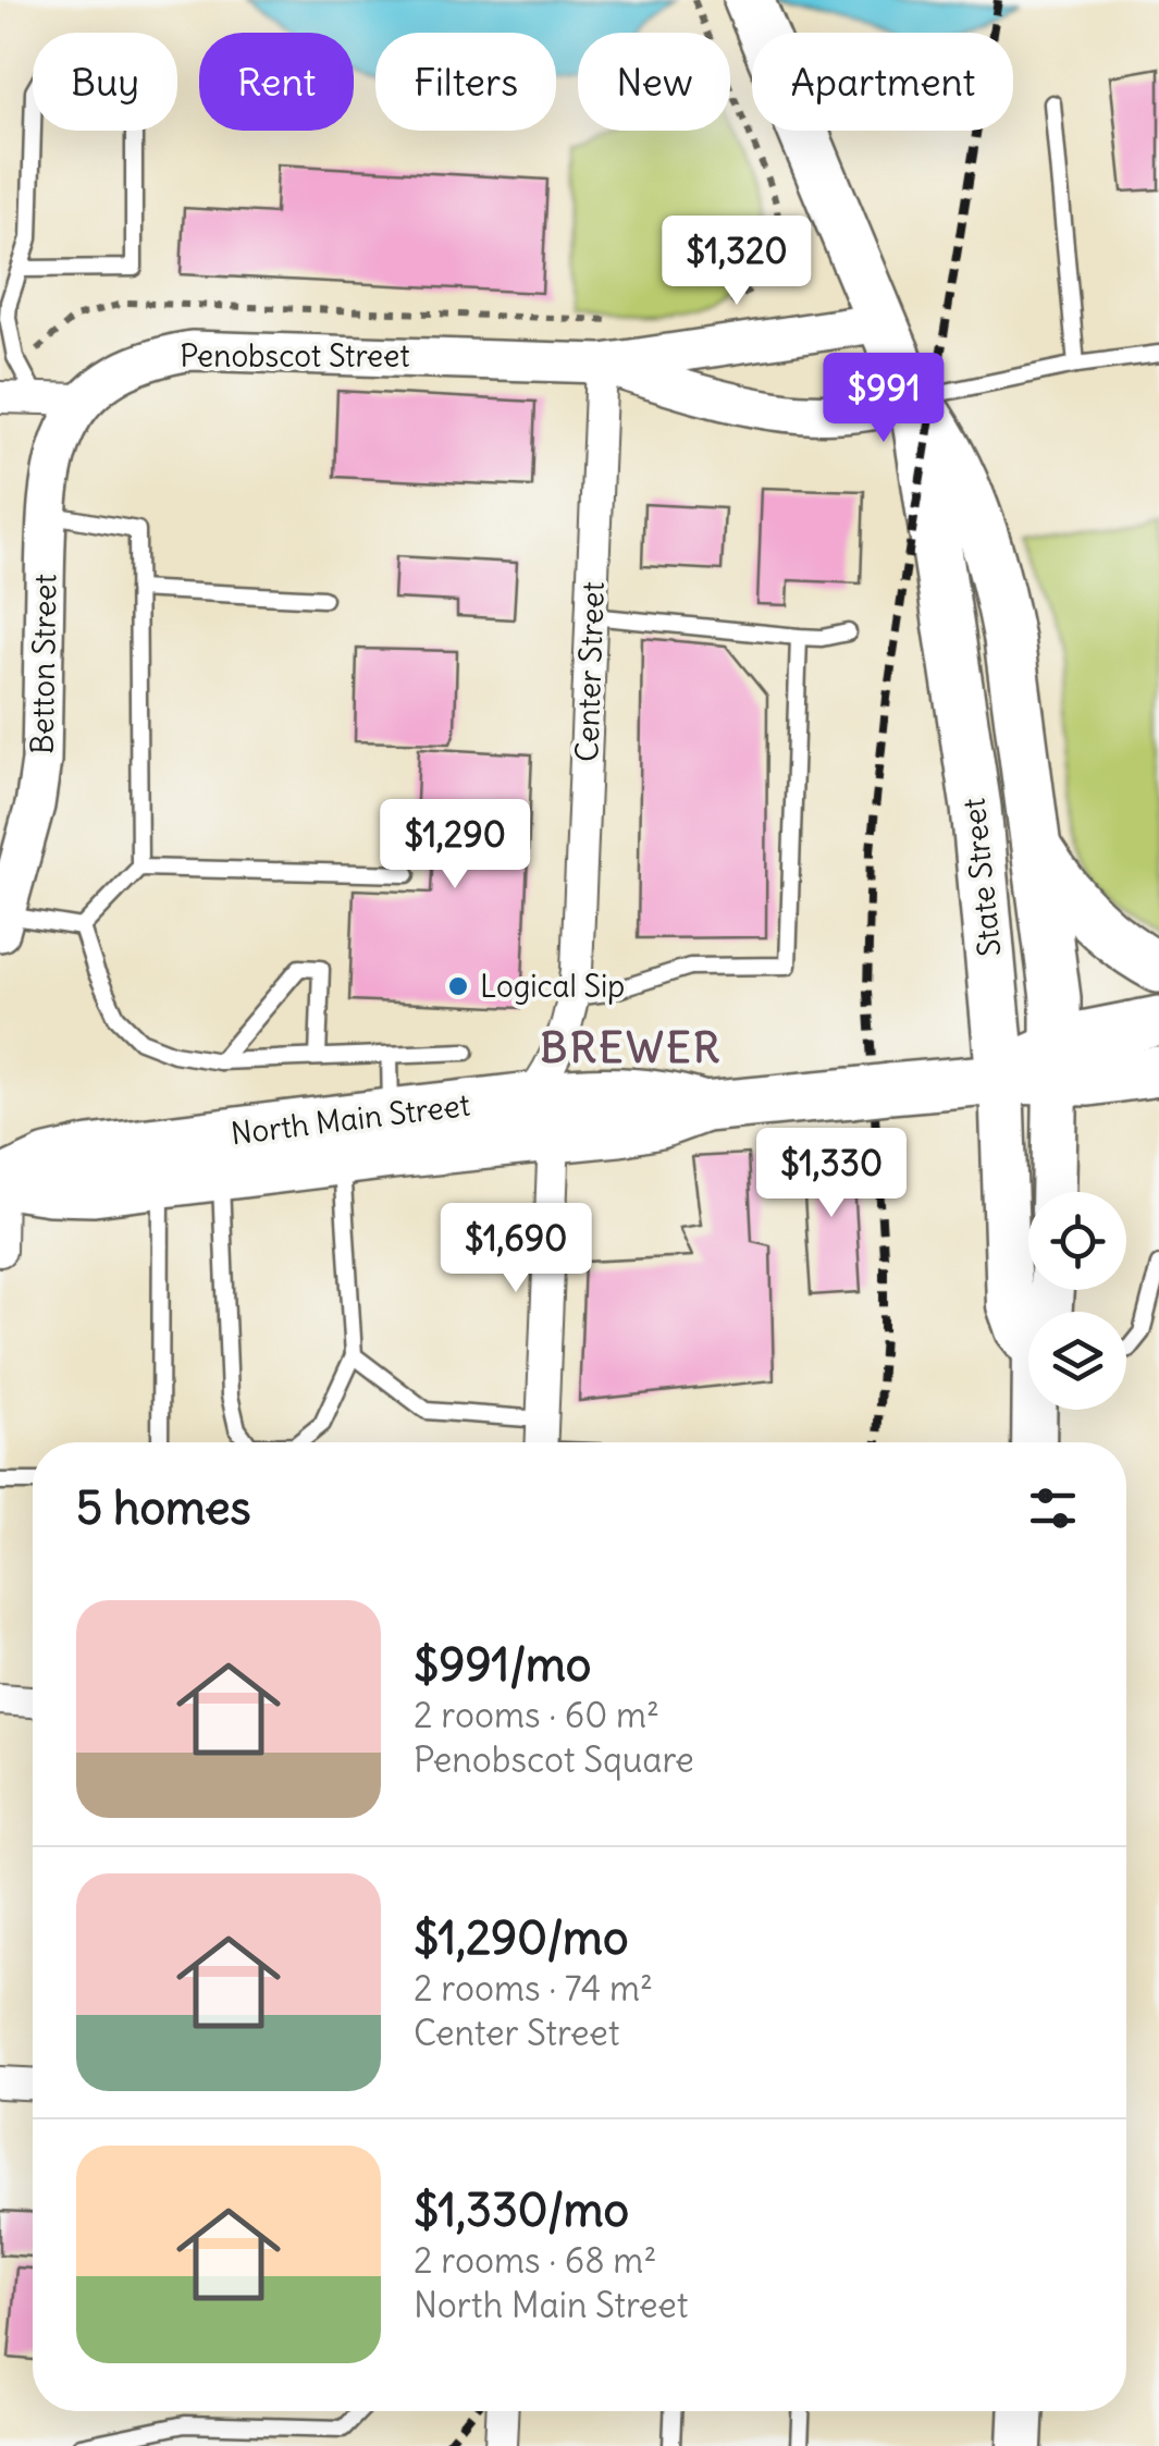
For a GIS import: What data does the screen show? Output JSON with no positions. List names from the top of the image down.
{
  "streets": {
    "main road": ["State Street", "North Main Street"],
    "street": ["Penobscot Street", "Betton Street", "Center Street"]
  },
  "crossings": [
    ["Penobscot Street", "Betton Street"],
    ["Penobscot Street", "Center Street"],
    ["Center Street", "North Main Street"],
    ["State Street", "North Main Street"]
  ],
  "districts": ["BREWER"],
  "places": ["Logical Sip"],
  "page": {
    "chip": [
      "Buy",
      "Rent",
      "Filters",
      "New",
      "Apartment"
    ],
    "price": [
      "$1,320",
      "$991",
      "$1,290",
      "$1,330",
      "$1,690"
    ],
    "heading": "5 homes",
    "list": [
      {
        "name": "$991/mo",
        "note": "2 rooms · 60 m² · Penobscot Square"
      },
      {
        "name": "$1,290/mo",
        "note": "2 rooms · 74 m² · Center Street"
      },
      {
        "name": "$1,330/mo",
        "note": "2 rooms · 68 m² · North Main Street"
      }
    ]
  }
}
